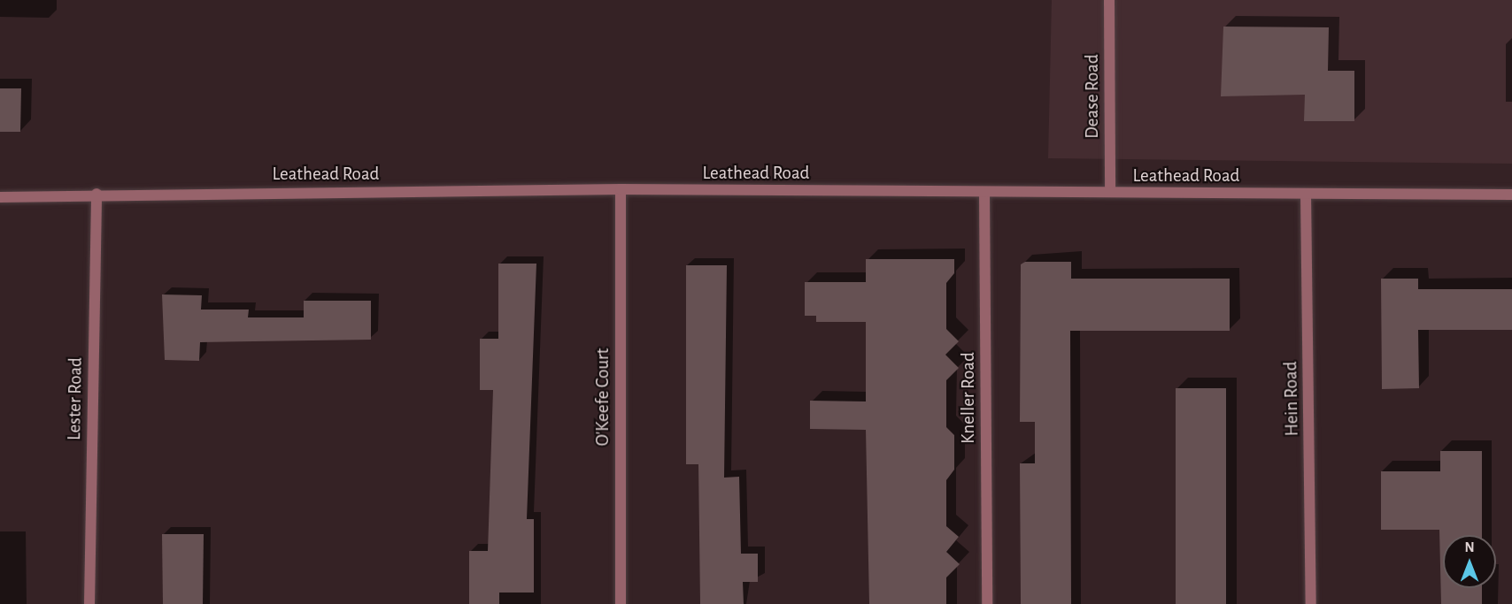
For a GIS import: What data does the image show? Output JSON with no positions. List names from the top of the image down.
{
  "streets": {
    "street": [
      "Dease Road",
      "Leathead Road",
      "O'Keefe Court",
      "Kneller Road",
      "Lester Road",
      "Hein Road"
    ]
  },
  "crossings": [
    ["Dease Road", "Leathead Road"],
    ["Leathead Road", "O'Keefe Court"],
    ["Leathead Road", "Kneller Road"],
    ["Leathead Road", "Lester Road"],
    ["Leathead Road", "Hein Road"]
  ],
  "north": "top"
}
